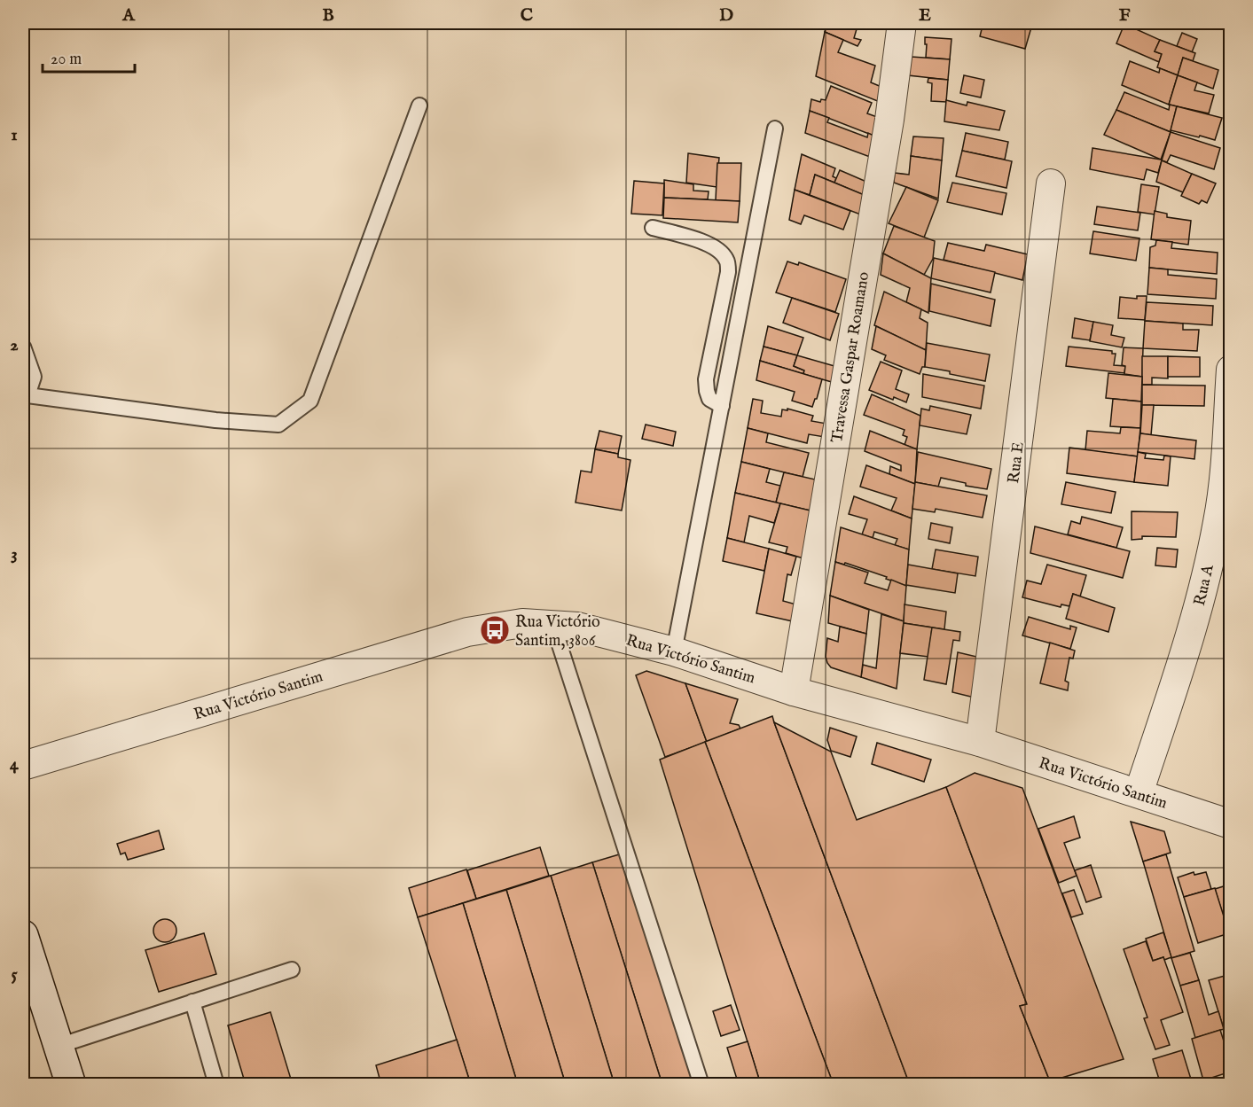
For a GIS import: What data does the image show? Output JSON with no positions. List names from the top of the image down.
{
  "streets": {
    "street": [
      "Travessa Gaspar Roamano",
      "Rua E",
      "Rua A",
      "Rua Victório Santim"
    ]
  },
  "crossings": [
    ["Travessa Gaspar Roamano", "Rua Victório Santim"],
    ["Rua E", "Rua Victório Santim"],
    ["Rua A", "Rua Victório Santim"]
  ],
  "places": {
    "bus stop": ["Rua Victório Santim, 3806"]
  },
  "scale_bar": "20 m",
  "grid": {
    "columns": [
      "A",
      "B",
      "C",
      "D",
      "E",
      "F"
    ],
    "rows": [
      "1",
      "2",
      "3",
      "4",
      "5"
    ]
  }
}
